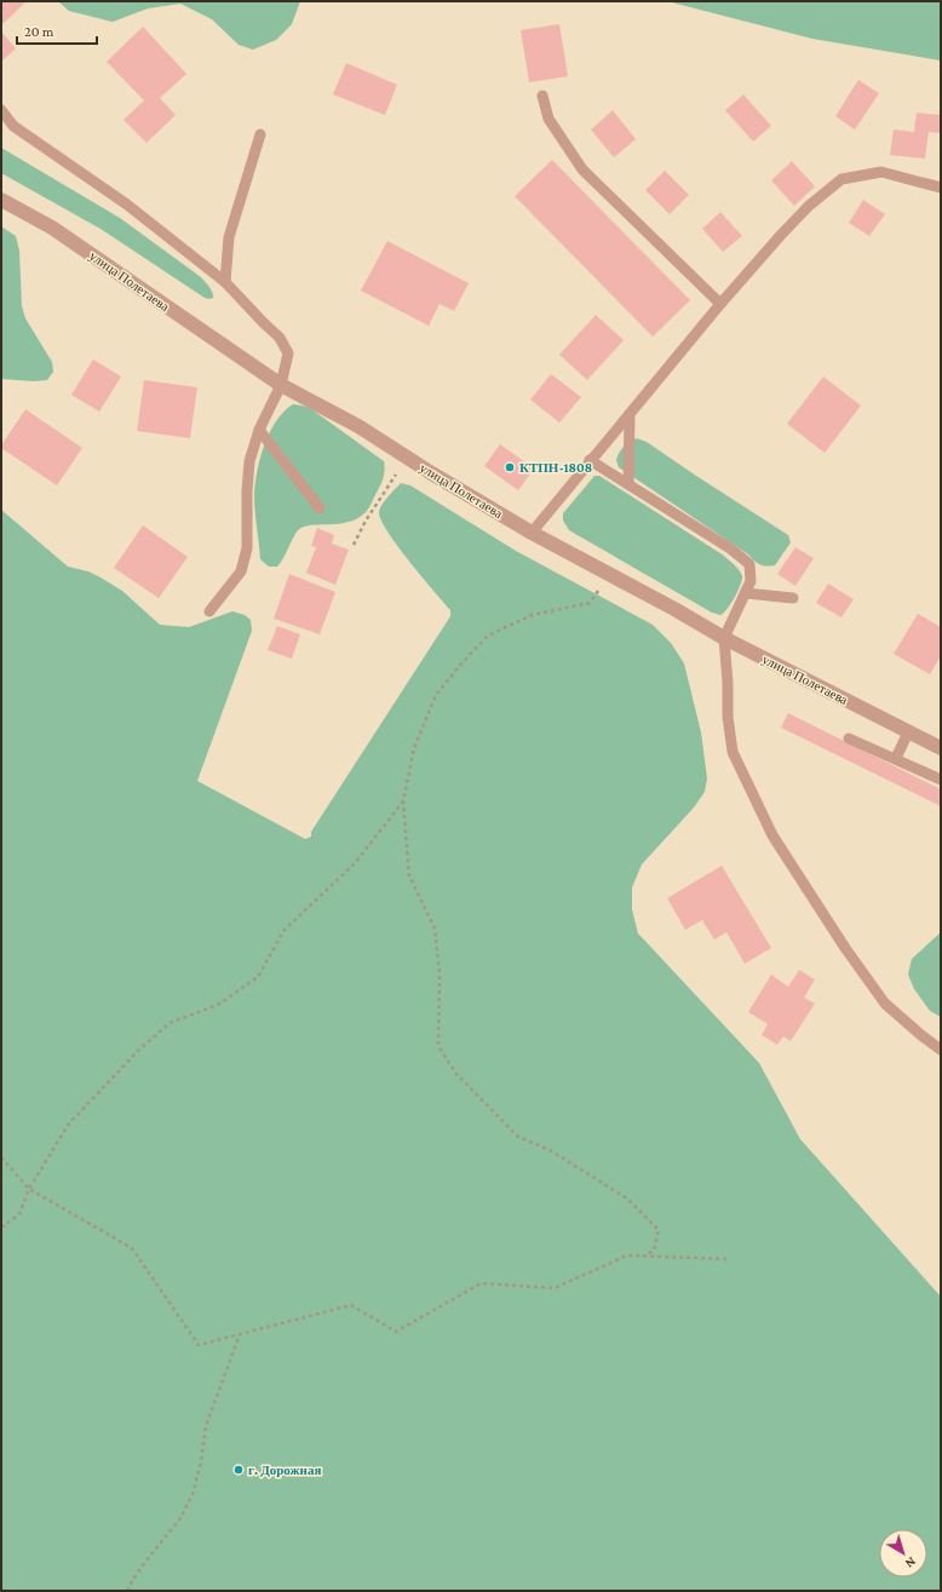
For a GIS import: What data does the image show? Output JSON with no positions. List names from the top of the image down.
{
  "streets": {
    "street": ["улица Полетаева"]
  },
  "places": ["КТПН-1808", "г. Дорожная"],
  "scale_bar": "20 m",
  "north": "bottom right"
}
